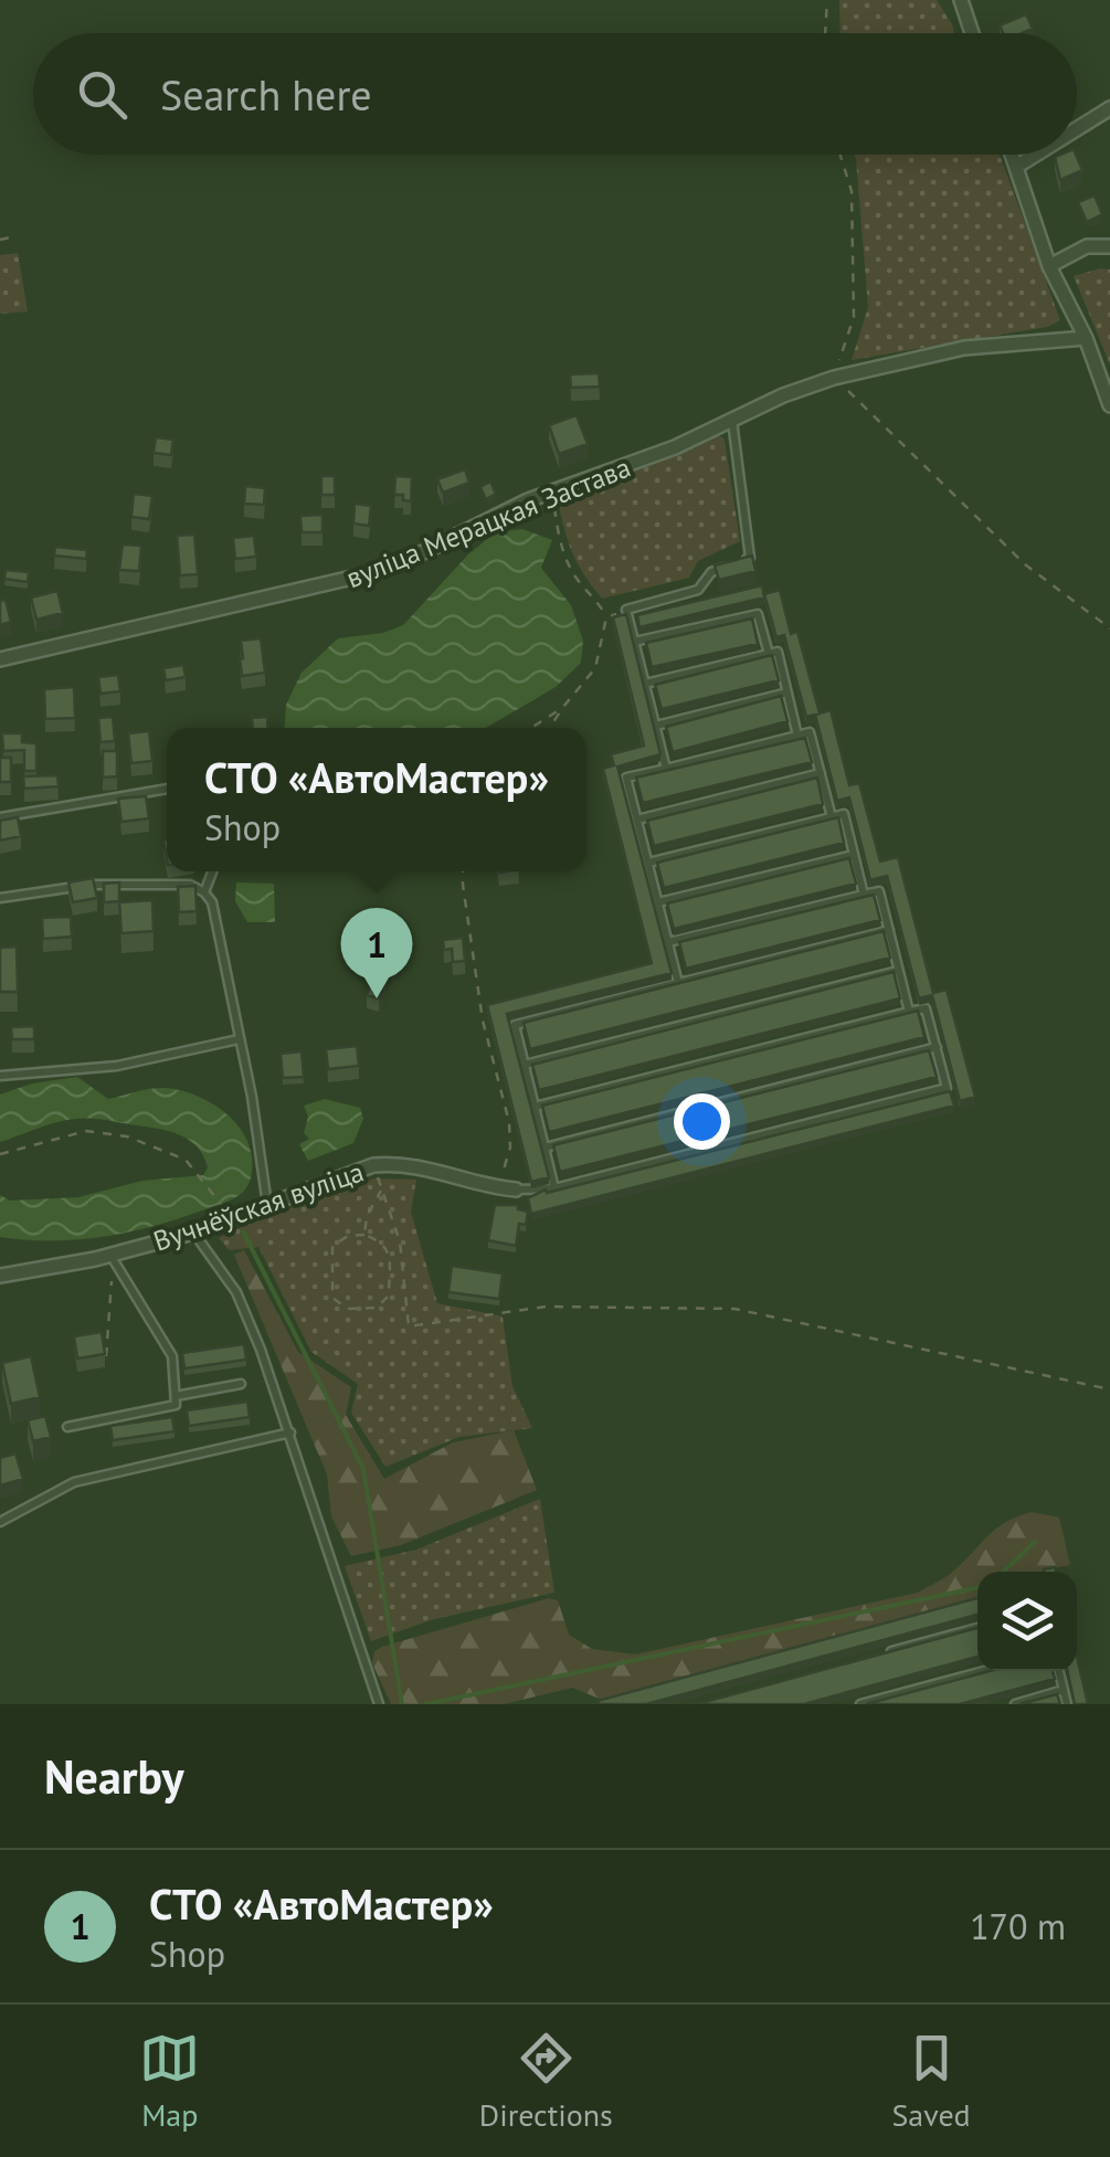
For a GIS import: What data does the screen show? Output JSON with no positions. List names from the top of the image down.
{
  "streets": {
    "street": ["вуліца Мерацкая Застава", "Вучнёўская вуліца"]
  },
  "page": {
    "search": "Search here",
    "popup": ["СТО «АвтоМастер»", "Shop"],
    "pins": "1",
    "heading": "Nearby",
    "list": [
      {
        "mark": "1",
        "name": "СТО «АвтоМастер»",
        "note": "Shop",
        "value": "170 m"
      }
    ],
    "nav": ["Map", "Directions", "Saved"]
  }
}
